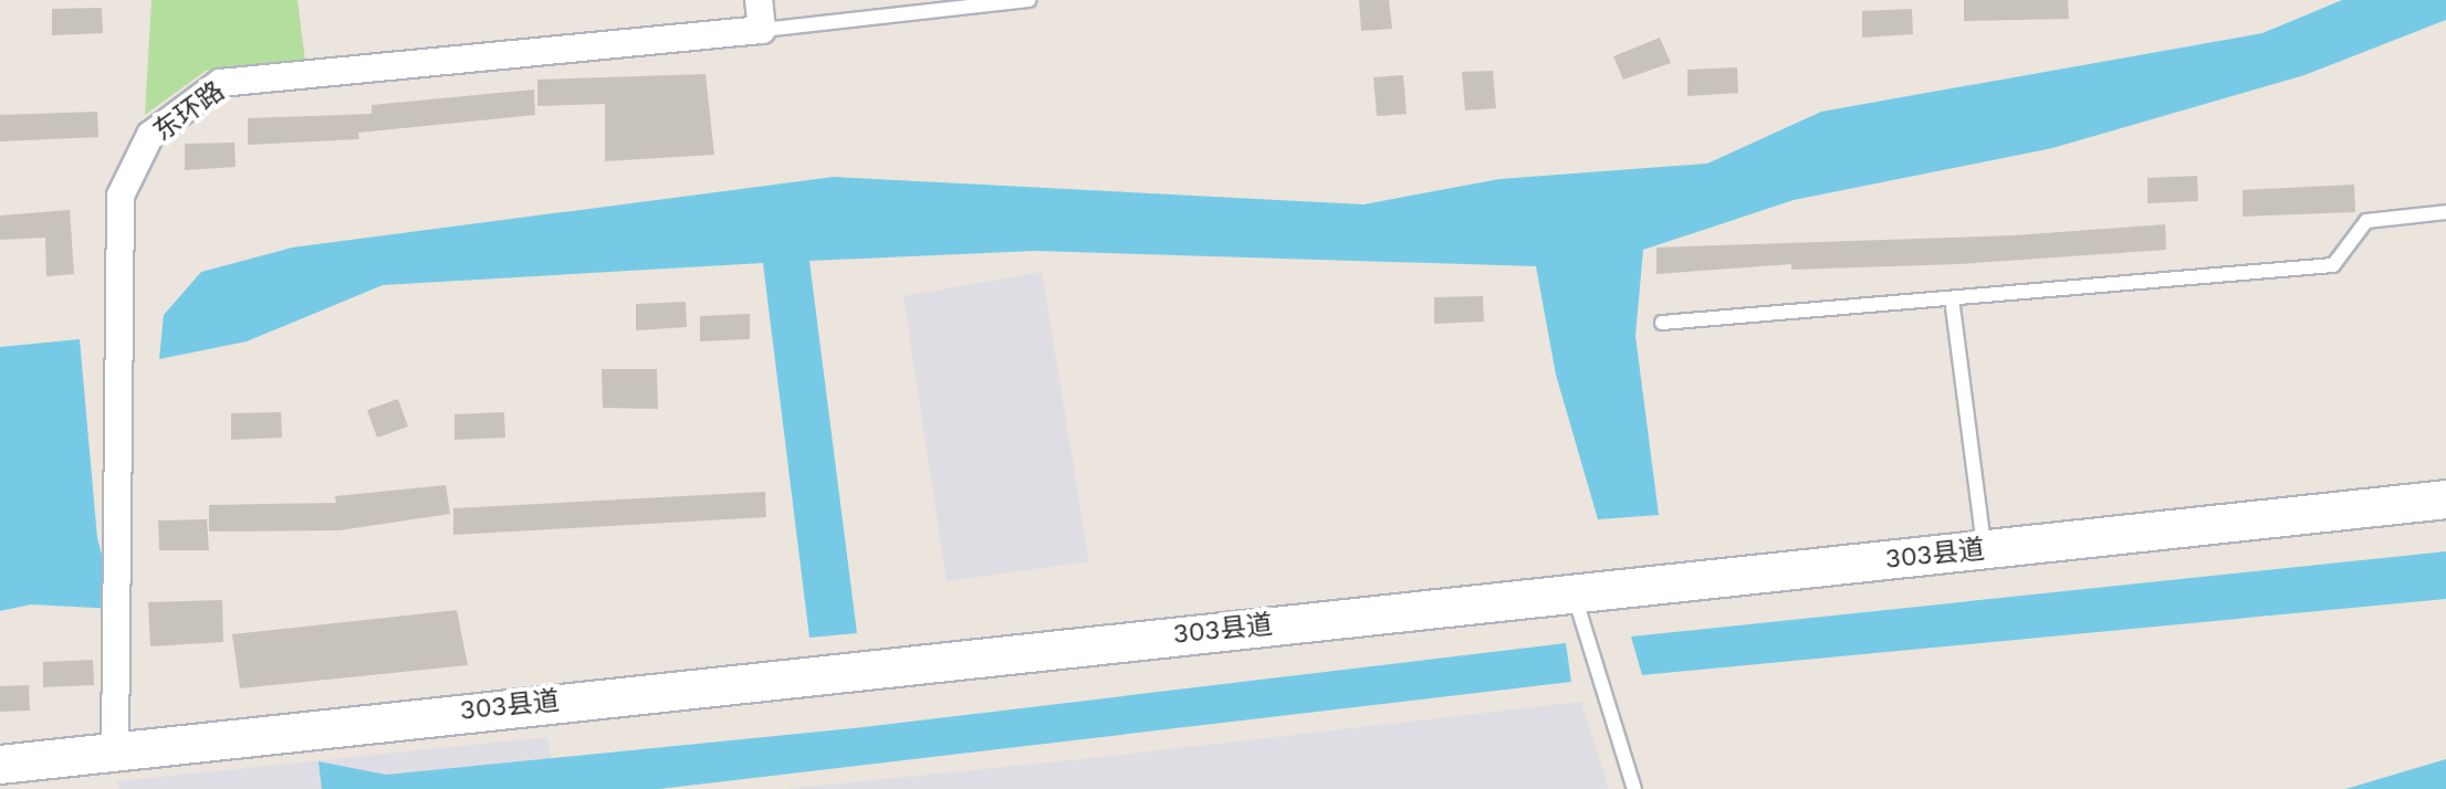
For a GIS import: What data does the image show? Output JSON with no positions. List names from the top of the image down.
{
  "streets": {
    "main road": ["303县道"],
    "street": ["东环路"]
  },
  "crossings": [
    ["东环路", "303县道"]
  ]
}
